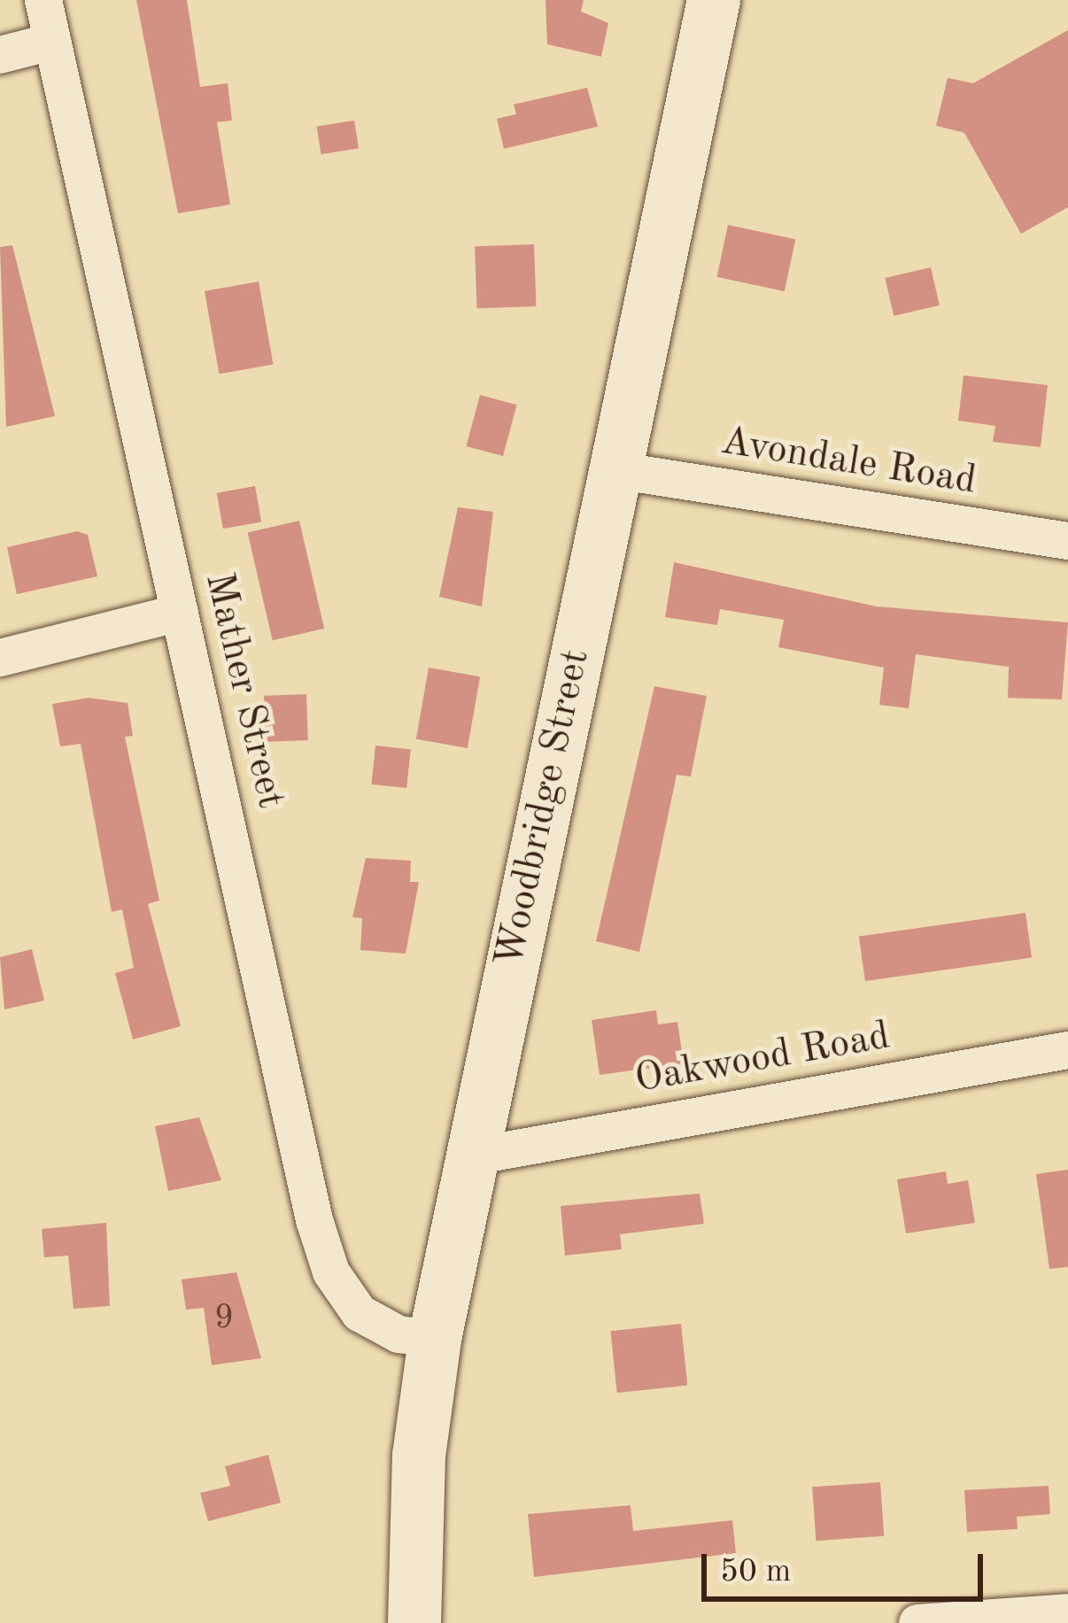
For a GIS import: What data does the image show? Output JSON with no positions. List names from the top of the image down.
{
  "streets": {
    "main road": ["Woodbridge Street"],
    "street": ["Avondale Road", "Mather Street", "Oakwood Road"]
  },
  "crossings": [
    ["Avondale Road", "Woodbridge Street"],
    ["Mather Street", "Woodbridge Street"],
    ["Woodbridge Street", "Oakwood Road"]
  ],
  "house_numbers": ["9"],
  "scale_bar": "50 m"
}
